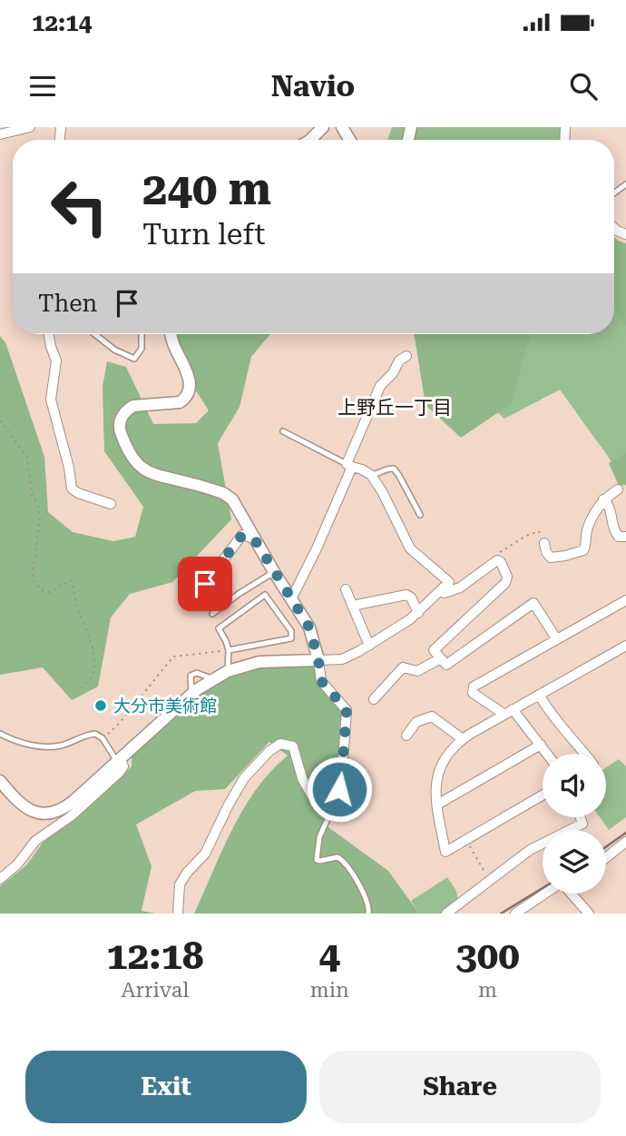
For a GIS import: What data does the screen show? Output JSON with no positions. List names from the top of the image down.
{
  "districts": ["上野丘一丁目"],
  "places": ["大分市美術館"],
  "page": {
    "status": "12:14",
    "header": "Navio",
    "turn": ["240 m", "Turn left"],
    "then": "Then",
    "eta": [
      "12:18",
      "Arrival",
      "4",
      "min",
      "300",
      "m"
    ],
    "buttons": ["Exit", "Share"]
  }
}
